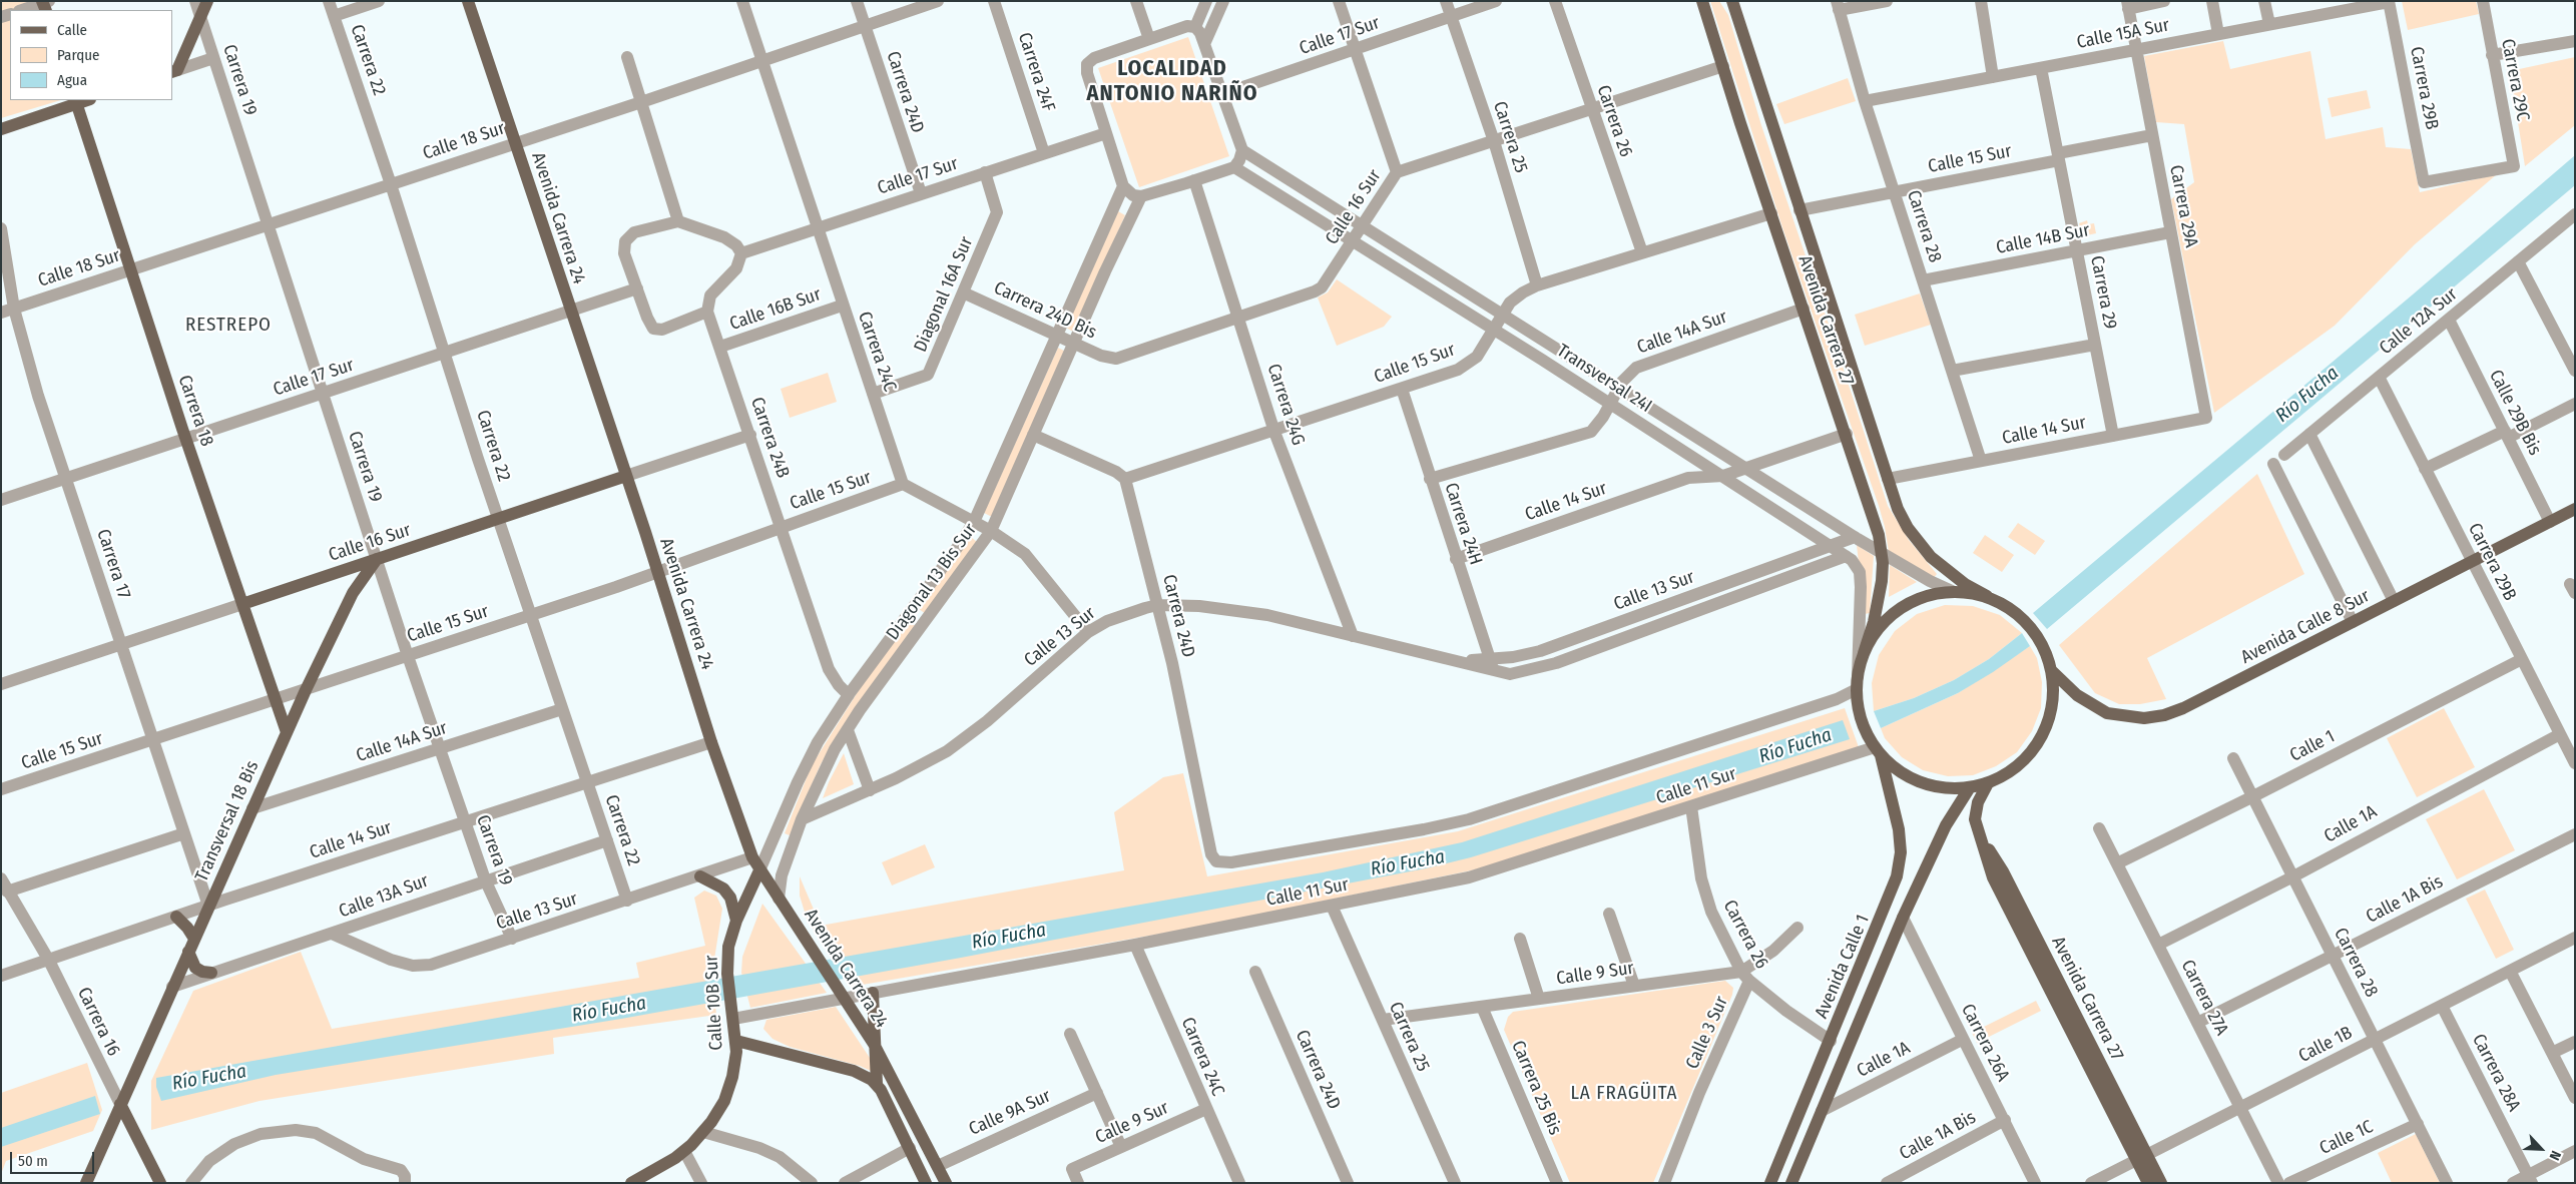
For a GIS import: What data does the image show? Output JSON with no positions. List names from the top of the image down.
{
  "streets": {
    "main road": [
      "Calle 16 Sur",
      "Avenida Carrera 24",
      "Avenida Carrera 27",
      "Carrera 18",
      "Avenida Calle 8 Sur",
      "Transversal 18 Bis",
      "Avenida Calle 1",
      "Calle 10B Sur",
      "Carrera 16"
    ],
    "street": [
      "Calle 15A Sur",
      "Calle 17 Sur",
      "Carrera 22",
      "Carrera 24F",
      "Carrera 19",
      "Carrera 29C",
      "Carrera 29B",
      "Carrera 24D",
      "Carrera 26",
      "Carrera 25",
      "Calle 18 Sur",
      "Calle 15 Sur",
      "Carrera 29A",
      "Carrera 28",
      "Calle 14B Sur",
      "Carrera 29",
      "Diagonal 16A Sur",
      "Calle 16B Sur",
      "Carrera 24D Bis",
      "Calle 12A Sur",
      "Calle 14A Sur",
      "Carrera 24C",
      "Transversal 24I",
      "Carrera 24G",
      "Calle 29B Bis",
      "Calle 14 Sur",
      "Carrera 24B",
      "Carrera 24H",
      "Carrera 17",
      "Diagonal 13 Bis Sur",
      "Calle 13 Sur",
      "Calle 1",
      "Calle 11 Sur",
      "Calle 1A",
      "Calle 13A Sur",
      "Calle 1A Bis",
      "Calle 9 Sur",
      "Carrera 27A",
      "Calle 3 Sur",
      "Carrera 26A",
      "Calle 1B",
      "Carrera 28A",
      "Carrera 25 Bis",
      "Calle 9A Sur",
      "Calle 1C"
    ]
  },
  "crossings": [
    ["Calle 15A Sur", "Carrera 29B"],
    ["Calle 15A Sur", "Carrera 29A"],
    ["Calle 15A Sur", "Carrera 28"],
    ["Calle 15A Sur", "Carrera 29"],
    ["Calle 17 Sur", "Carrera 22"],
    ["Calle 17 Sur", "Carrera 24F"],
    ["Calle 17 Sur", "Carrera 19"],
    ["Calle 17 Sur", "Carrera 24D"],
    ["Calle 17 Sur", "Carrera 25"],
    ["Calle 17 Sur", "Avenida Carrera 24"],
    ["Calle 17 Sur", "Diagonal 16A Sur"],
    ["Calle 17 Sur", "Carrera 24C"],
    ["Calle 17 Sur", "Carrera 18"],
    ["Calle 17 Sur", "Carrera 17"],
    ["Carrera 22", "Calle 18 Sur"],
    ["Carrera 22", "Calle 15 Sur"],
    ["Carrera 22", "Calle 16 Sur"],
    ["Carrera 22", "Calle 14A Sur"],
    ["Carrera 22", "Calle 14 Sur"],
    ["Carrera 22", "Calle 13 Sur"],
    ["Carrera 22", "Calle 13A Sur"],
    ["Carrera 19", "Calle 18 Sur"],
    ["Carrera 19", "Calle 15 Sur"],
    ["Carrera 19", "Calle 16 Sur"],
    ["Carrera 19", "Calle 14A Sur"],
    ["Carrera 19", "Calle 14 Sur"],
    ["Carrera 19", "Calle 13 Sur"],
    ["Carrera 19", "Transversal 18 Bis"],
    ["Carrera 19", "Calle 13A Sur"],
    ["Carrera 29C", "Carrera 29B"],
    ["Carrera 29B", "Calle 12A Sur"],
    ["Carrera 29B", "Avenida Calle 8 Sur"],
    ["Carrera 29B", "Calle 1"],
    ["Carrera 29B", "Calle 1A"],
    ["Carrera 24D", "Calle 18 Sur"],
    ["Carrera 24D", "Calle 15 Sur"],
    ["Carrera 24D", "Calle 13 Sur"],
    ["Carrera 26", "Calle 15 Sur"],
    ["Carrera 26", "Calle 16 Sur"],
    ["Carrera 26", "Calle 11 Sur"],
    ["Carrera 26", "Avenida Calle 1"],
    ["Carrera 26", "Calle 9 Sur"],
    ["Carrera 26", "Calle 3 Sur"],
    ["Carrera 25", "Calle 15 Sur"],
    ["Carrera 25", "Calle 16 Sur"],
    ["Carrera 25", "Calle 11 Sur"],
    ["Carrera 25", "Calle 9 Sur"],
    ["Calle 18 Sur", "Avenida Carrera 24"],
    ["Calle 18 Sur", "Carrera 24C"],
    ["Calle 18 Sur", "Carrera 18"],
    ["Calle 18 Sur", "Carrera 17"],
    ["Calle 15 Sur", "Carrera 29A"],
    ["Calle 15 Sur", "Avenida Carrera 24"],
    ["Calle 15 Sur", "Carrera 28"],
    ["Calle 15 Sur", "Carrera 29"],
    ["Calle 15 Sur", "Avenida Carrera 27"],
    ["Calle 15 Sur", "Carrera 24C"],
    ["Calle 15 Sur", "Transversal 24I"],
    ["Calle 15 Sur", "Carrera 24G"],
    ["Calle 15 Sur", "Carrera 18"],
    ["Calle 15 Sur", "Carrera 24B"],
    ["Calle 15 Sur", "Carrera 24H"],
    ["Calle 15 Sur", "Carrera 17"],
    ["Calle 15 Sur", "Transversal 18 Bis"],
    ["Carrera 29A", "Calle 14B Sur"],
    ["Carrera 29A", "Calle 14 Sur"],
    ["Calle 16 Sur", "Avenida Carrera 24"],
    ["Calle 16 Sur", "Carrera 24D Bis"],
    ["Calle 16 Sur", "Avenida Carrera 27"],
    ["Calle 16 Sur", "Transversal 24I"],
    ["Calle 16 Sur", "Carrera 24G"],
    ["Calle 16 Sur", "Carrera 18"],
    ["Calle 16 Sur", "Carrera 24B"],
    ["Calle 16 Sur", "Carrera 17"],
    ["Calle 16 Sur", "Transversal 18 Bis"],
    ["Avenida Carrera 24", "Calle 14 Sur"],
    ["Avenida Carrera 24", "Diagonal 13 Bis Sur"],
    ["Avenida Carrera 24", "Calle 13 Sur"],
    ["Avenida Carrera 24", "Calle 11 Sur"],
    ["Avenida Carrera 24", "Calle 10B Sur"],
    ["Avenida Carrera 24", "Calle 9A Sur"],
    ["Carrera 28", "Calle 14B Sur"],
    ["Carrera 28", "Calle 14 Sur"],
    ["Carrera 28", "Calle 1"],
    ["Carrera 28", "Calle 1A"],
    ["Carrera 28", "Calle 1A Bis"],
    ["Carrera 28", "Calle 1B"],
    ["Carrera 28", "Calle 1C"],
    ["Calle 14B Sur", "Carrera 29"],
    ["Carrera 29", "Calle 14 Sur"],
    ["Diagonal 16A Sur", "Carrera 24D Bis"],
    ["Diagonal 16A Sur", "Carrera 24C"],
    ["Calle 16B Sur", "Carrera 24C"],
    ["Calle 16B Sur", "Carrera 24B"],
    ["Carrera 24D Bis", "Diagonal 13 Bis Sur"],
    ["Avenida Carrera 27", "Calle 14A Sur"],
    ["Avenida Carrera 27", "Transversal 24I"],
    ["Avenida Carrera 27", "Calle 14 Sur"],
    ["Avenida Carrera 27", "Calle 1B"],
    ["Calle 12A Sur", "Calle 29B Bis"],
    ["Calle 14A Sur", "Transversal 24I"],
    ["Calle 14A Sur", "Carrera 24H"],
    ["Calle 14A Sur", "Transversal 18 Bis"],
    ["Carrera 24C", "Calle 11 Sur"],
    ["Carrera 24C", "Calle 9 Sur"],
    ["Transversal 24I", "Calle 14 Sur"],
    ["Transversal 24I", "Calle 13 Sur"],
    ["Carrera 24G", "Calle 13 Sur"],
    ["Carrera 18", "Transversal 18 Bis"],
    ["Calle 29B Bis", "Avenida Calle 8 Sur"],
    ["Calle 14 Sur", "Carrera 24H"],
    ["Calle 14 Sur", "Carrera 17"],
    ["Calle 14 Sur", "Transversal 18 Bis"],
    ["Calle 14 Sur", "Carrera 16"],
    ["Carrera 24B", "Diagonal 13 Bis Sur"],
    ["Carrera 24H", "Calle 13 Sur"],
    ["Carrera 17", "Transversal 18 Bis"],
    ["Diagonal 13 Bis Sur", "Calle 13 Sur"],
    ["Diagonal 13 Bis Sur", "Calle 10B Sur"],
    ["Calle 13 Sur", "Calle 13A Sur"],
    ["Calle 1", "Carrera 27A"],
    ["Calle 11 Sur", "Avenida Calle 1"],
    ["Calle 11 Sur", "Calle 10B Sur"],
    ["Transversal 18 Bis", "Calle 13A Sur"],
    ["Transversal 18 Bis", "Carrera 16"],
    ["Calle 1A", "Avenida Calle 1"],
    ["Calle 1A", "Carrera 27A"],
    ["Calle 1A", "Carrera 26A"],
    ["Calle 1A Bis", "Carrera 27A"],
    ["Calle 1A Bis", "Carrera 26A"],
    ["Avenida Calle 1", "Carrera 26A"],
    ["Calle 9 Sur", "Calle 3 Sur"],
    ["Calle 9 Sur", "Carrera 25 Bis"],
    ["Carrera 27A", "Calle 1B"],
    ["Calle 1B", "Carrera 28A"]
  ],
  "districts": ["LOCALIDAD ANTONIO NARIÑO", "RESTREPO", "LA FRAGÜITA"],
  "water": ["Río Fucha"],
  "legend": ["Calle", "Parque", "Agua"],
  "scale_bar": "50 m",
  "north": "bottom right"
}
